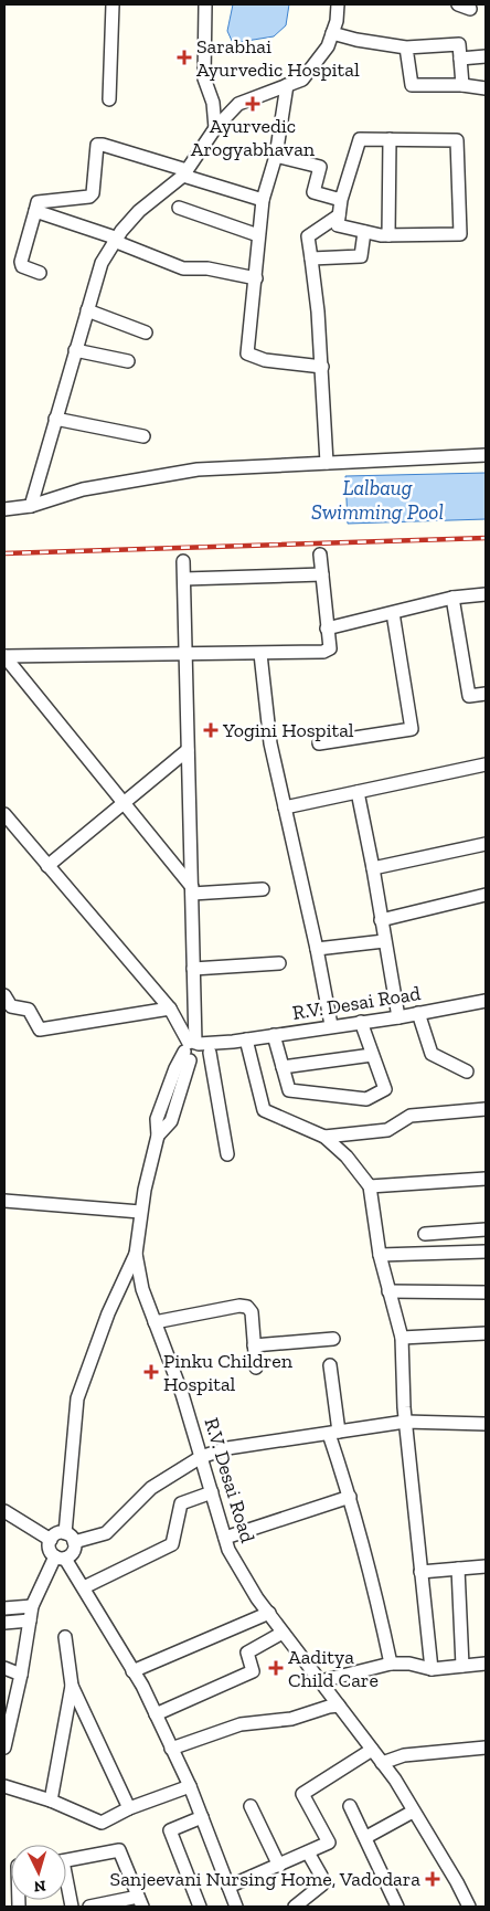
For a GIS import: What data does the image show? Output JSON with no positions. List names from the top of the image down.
{
  "streets": {
    "street": ["R.V. Desai Road"]
  },
  "water": ["Lalbaug Swimming Pool"],
  "places": {
    "health": [
      "Sarabhai Ayurvedic Hospital",
      "Ayurvedic Arogyabhavan",
      "Yogini Hospital",
      "Pinku Children Hospital",
      "Aaditya Child Care",
      "Sanjeevani Nursing Home, Vadodara"
    ]
  },
  "north": "bottom"
}
